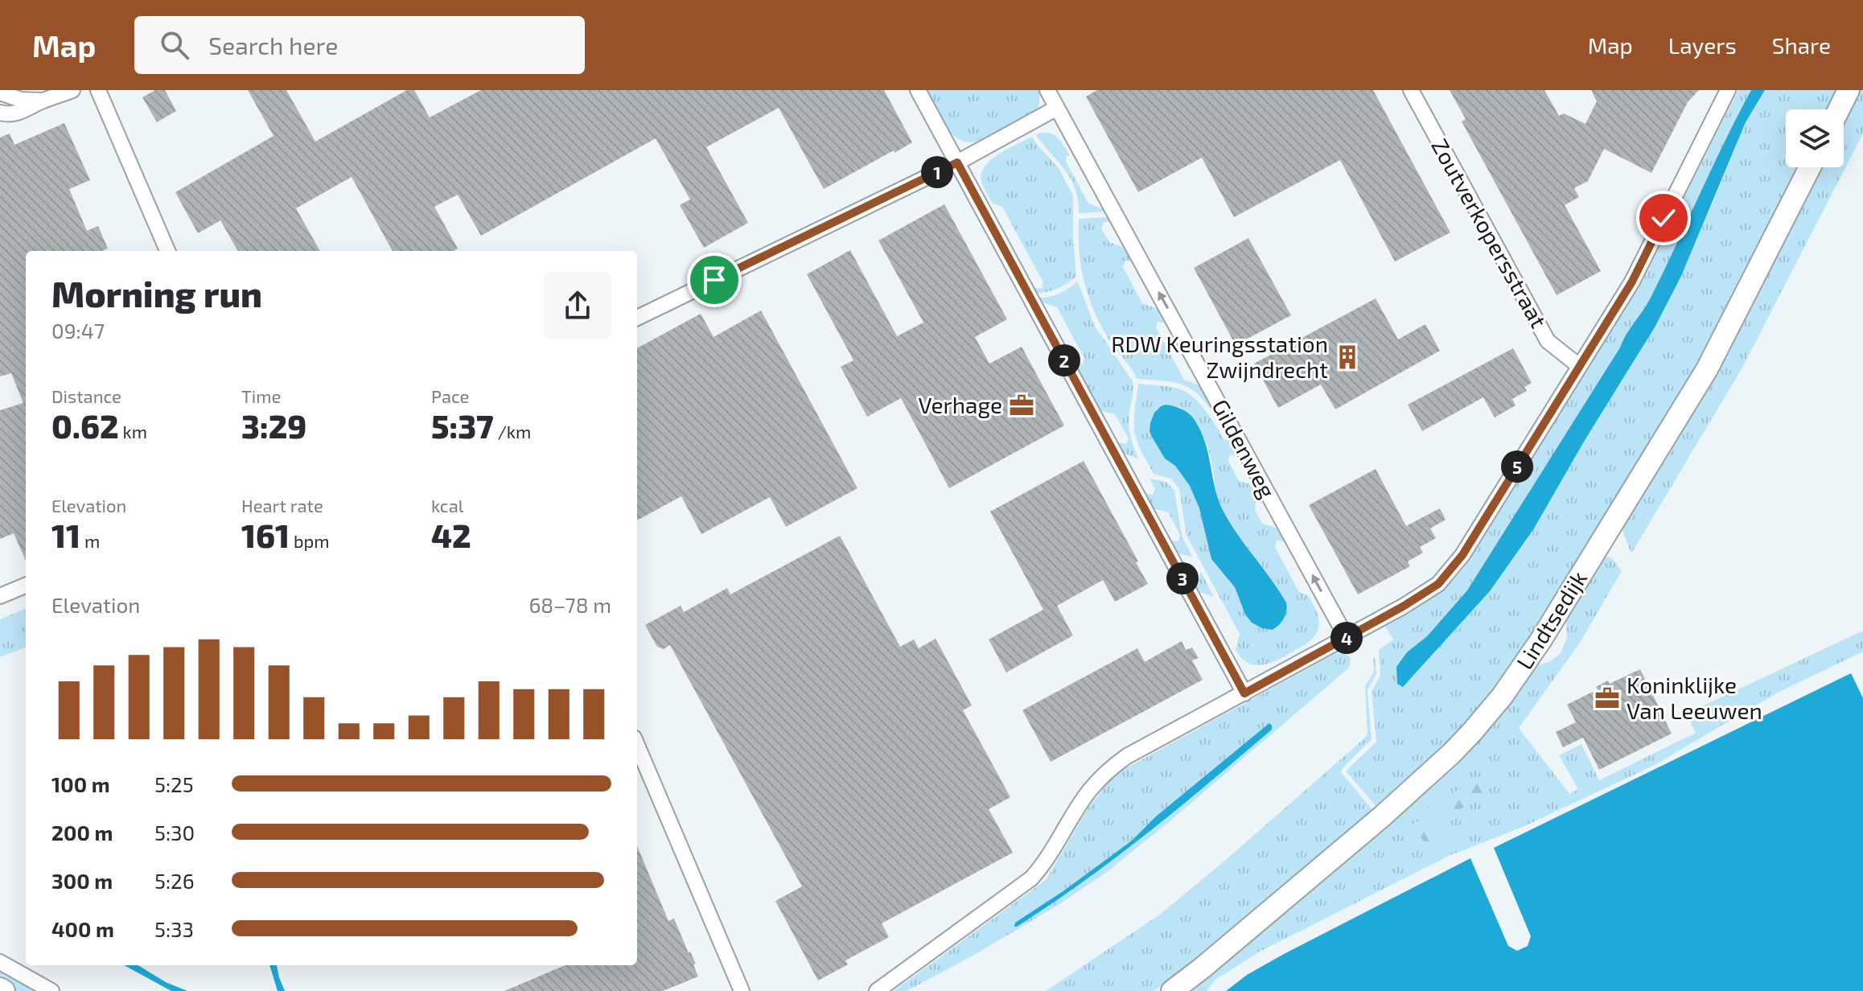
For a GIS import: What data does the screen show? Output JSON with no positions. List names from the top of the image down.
{
  "streets": {
    "street": ["Zoutverkopersstraat", "Gildenweg", "Lindtsedijk"]
  },
  "places": {
    "building": ["RDW Keuringsstation Zwijndrecht"],
    "office": ["Verhage", "Koninklijke Van Leeuwen"]
  },
  "page": {
    "header": "Map",
    "search": "Search here",
    "nav": ["Map", "Layers", "Share"],
    "pins": [
      "1",
      "2",
      "5",
      "3",
      "4"
    ],
    "heading": ["Morning run", "09:47"],
    "stats": [
      ["Distance", "0.62 km"],
      ["Time", "3:29"],
      ["Pace", "5:37 /km"],
      ["Elevation", "11 m"],
      ["Heart rate", "161 bpm"],
      ["kcal", "42"]
    ],
    "chart": ["Elevation", "68–78 m"],
    "list": [
      {
        "name": "100 m",
        "note": "5:25"
      },
      {
        "name": "200 m",
        "note": "5:30"
      },
      {
        "name": "300 m",
        "note": "5:26"
      },
      {
        "name": "400 m",
        "note": "5:33"
      }
    ]
  }
}
